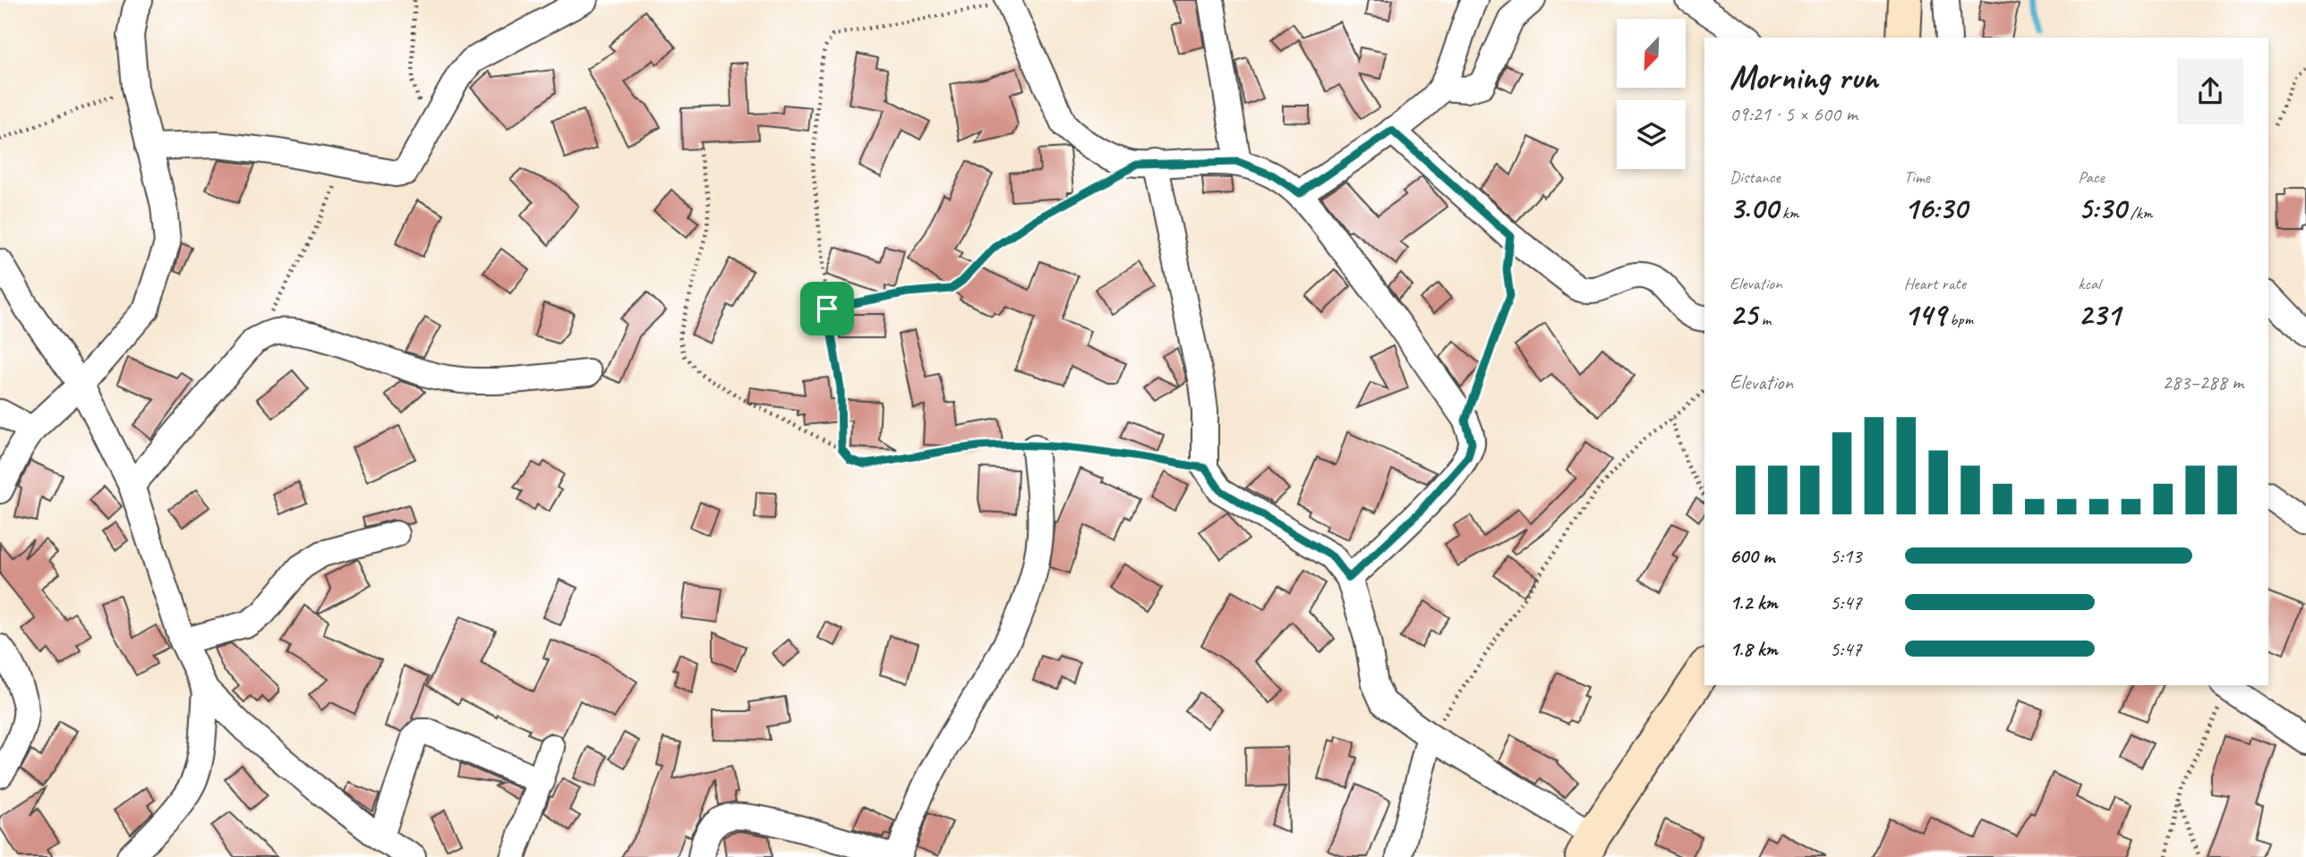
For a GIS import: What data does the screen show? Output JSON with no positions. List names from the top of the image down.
{
  "north": "bottom left",
  "page": {
    "heading": ["Morning run", "09:21 · 5 × 600 m"],
    "stats": [
      ["Distance", "3.00 km"],
      ["Time", "16:30"],
      ["Pace", "5:30 /km"],
      ["Elevation", "25 m"],
      ["Heart rate", "149 bpm"],
      ["kcal", "231"]
    ],
    "chart": ["Elevation", "283–288 m"],
    "list": [
      {
        "name": "600 m",
        "note": "5:13"
      },
      {
        "name": "1.2 km",
        "note": "5:47"
      },
      {
        "name": "1.8 km",
        "note": "5:47"
      }
    ]
  }
}
